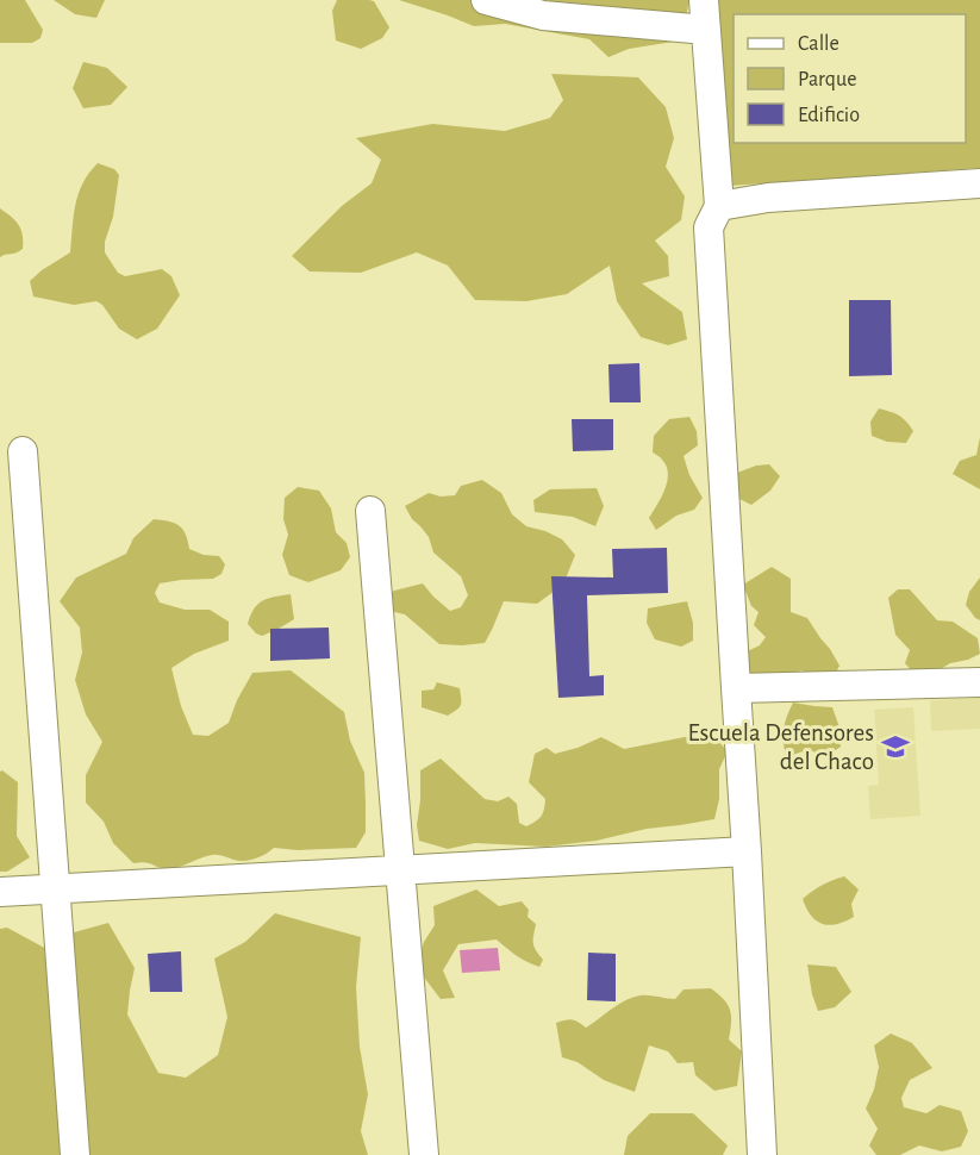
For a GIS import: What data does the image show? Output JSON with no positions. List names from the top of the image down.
{
  "places": {
    "school or university": ["Escuela Defensores del Chaco"]
  },
  "legend": ["Calle", "Parque", "Edificio"]
}
